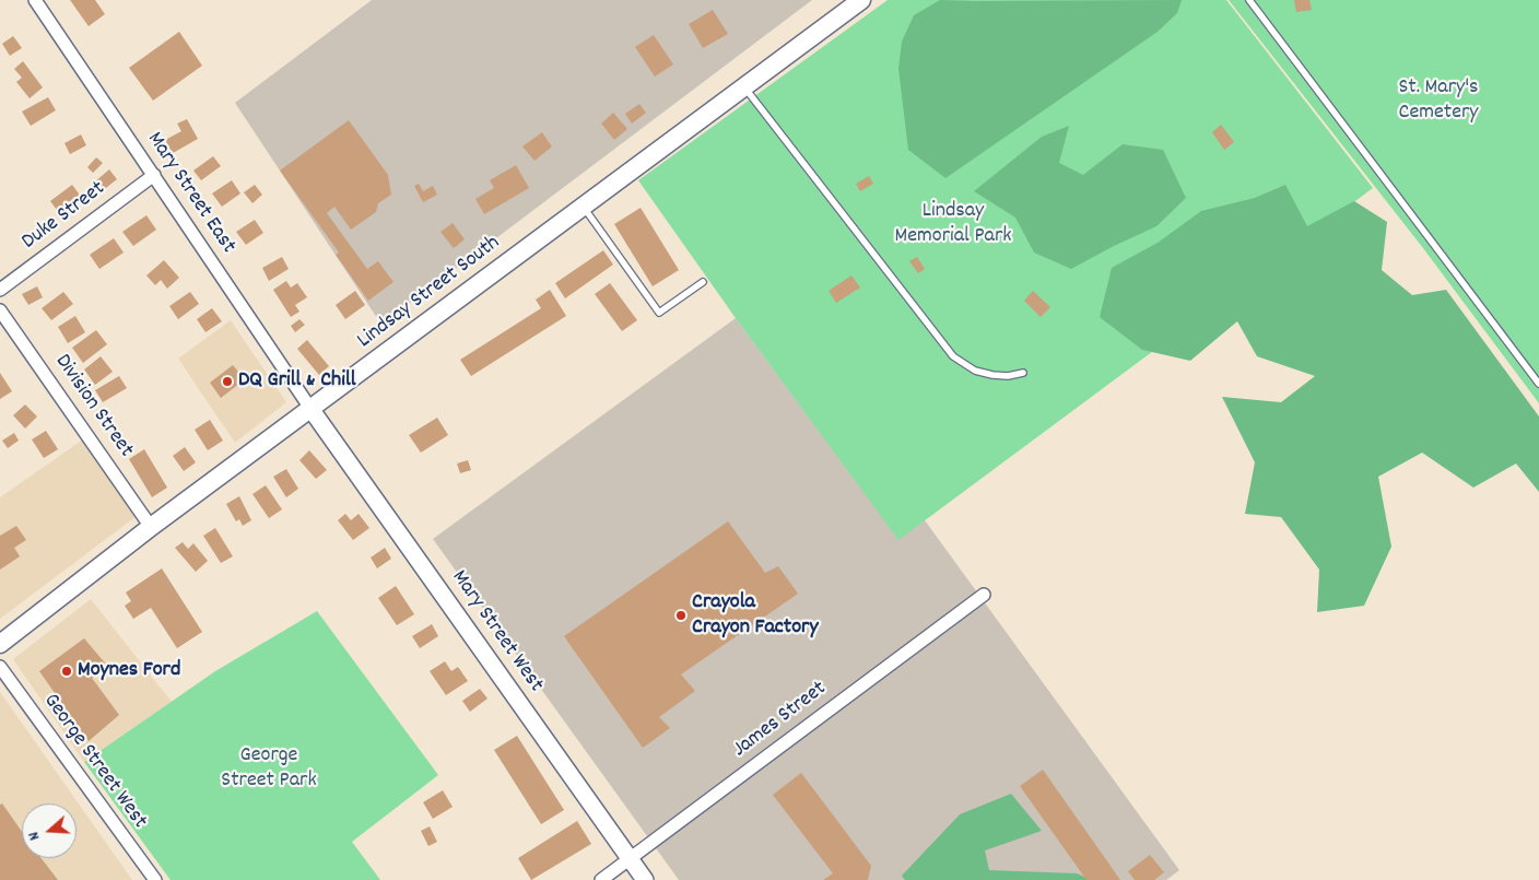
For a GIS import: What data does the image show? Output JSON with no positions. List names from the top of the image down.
{
  "streets": {
    "main road": ["Lindsay Street South"],
    "street": [
      "Mary Street East",
      "Duke Street",
      "Division Street",
      "Mary Street West",
      "James Street",
      "George Street West"
    ]
  },
  "crossings": [
    ["Mary Street East", "Duke Street"],
    ["Mary Street East", "Lindsay Street South"],
    ["Mary Street East", "Mary Street West"],
    ["Lindsay Street South", "Division Street"],
    ["Lindsay Street South", "Mary Street West"],
    ["Mary Street West", "James Street"]
  ],
  "parks": ["St. Mary's Cemetery", "Lindsay Memorial Park", "George Street Park"],
  "places": ["DQ Grill & Chill", "Crayola Crayon Factory", "Moynes Ford"],
  "north": "left"
}
